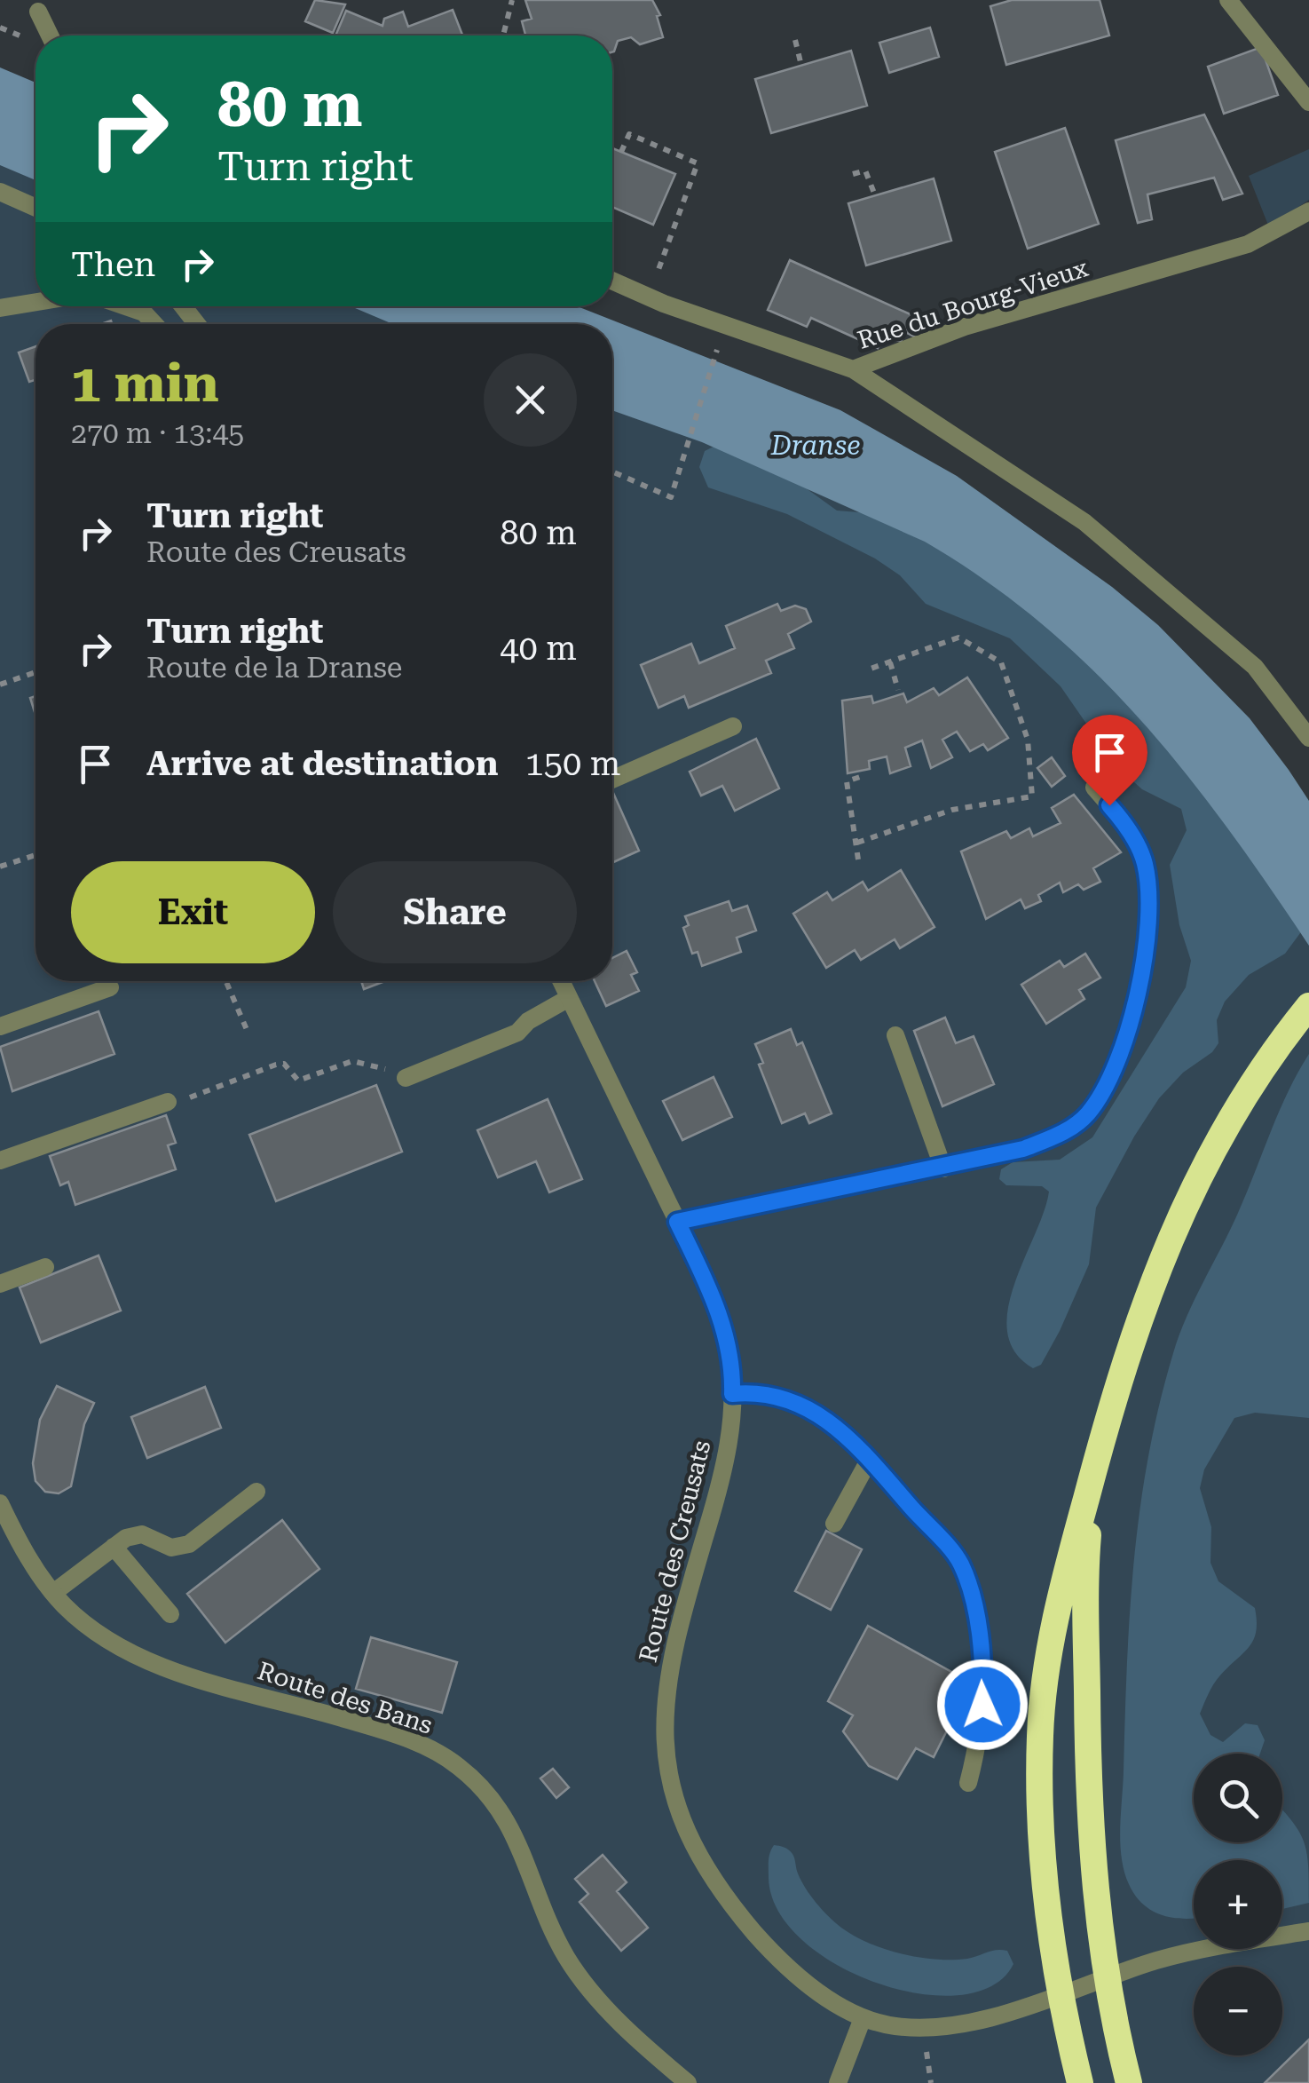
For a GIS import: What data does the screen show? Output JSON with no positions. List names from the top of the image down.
{
  "streets": {
    "street": ["Rue du Bourg-Vieux", "Route des Creusats", "Route des Bans"]
  },
  "water": ["Dranse"],
  "page": {
    "turn": ["80 m", "Turn right"],
    "then": "Then",
    "heading": ["1 min", "270 m · 13:45"],
    "list": [
      {
        "name": "Turn right",
        "note": "Route des Creusats",
        "value": "80 m"
      },
      {
        "name": "Turn right",
        "note": "Route de la Dranse",
        "value": "40 m"
      },
      {
        "name": "Arrive at destination",
        "value": "150 m"
      }
    ],
    "buttons": ["Exit", "Share"],
    "map_buttons": ["+", "−"]
  }
}
